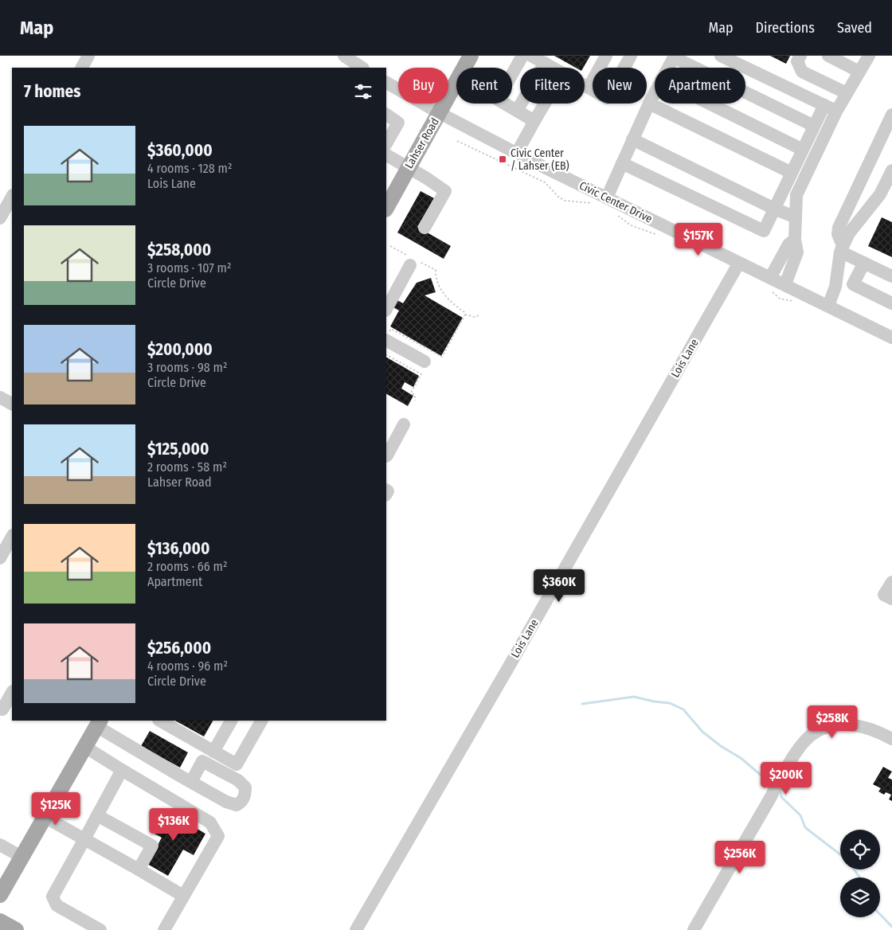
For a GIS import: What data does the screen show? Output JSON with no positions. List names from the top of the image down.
{
  "streets": {
    "main road": ["Lahser Road"],
    "street": ["Civic Center Drive", "Lois Lane"]
  },
  "crossings": [
    ["Lahser Road", "Civic Center Drive"],
    ["Civic Center Drive", "Lois Lane"]
  ],
  "places": {
    "transit": ["Civic Center / Lahser (EB)"]
  },
  "page": {
    "header": "Map",
    "nav": ["Map", "Directions", "Saved"],
    "chip": [
      "Buy",
      "Rent",
      "Filters",
      "New",
      "Apartment"
    ],
    "heading": "7 homes",
    "list": [
      {
        "name": "$360,000",
        "note": "4 rooms · 128 m² · Lois Lane"
      },
      {
        "name": "$258,000",
        "note": "3 rooms · 107 m² · Circle Drive"
      },
      {
        "name": "$200,000",
        "note": "3 rooms · 98 m² · Circle Drive"
      },
      {
        "name": "$125,000",
        "note": "2 rooms · 58 m² · Lahser Road"
      },
      {
        "name": "$136,000",
        "note": "2 rooms · 66 m² · Apartment"
      },
      {
        "name": "$256,000",
        "note": "4 rooms · 96 m² · Circle Drive"
      }
    ],
    "price": [
      "$157K",
      "$360K",
      "$258K",
      "$200K",
      "$125K",
      "$136K",
      "$256K"
    ]
  }
}
